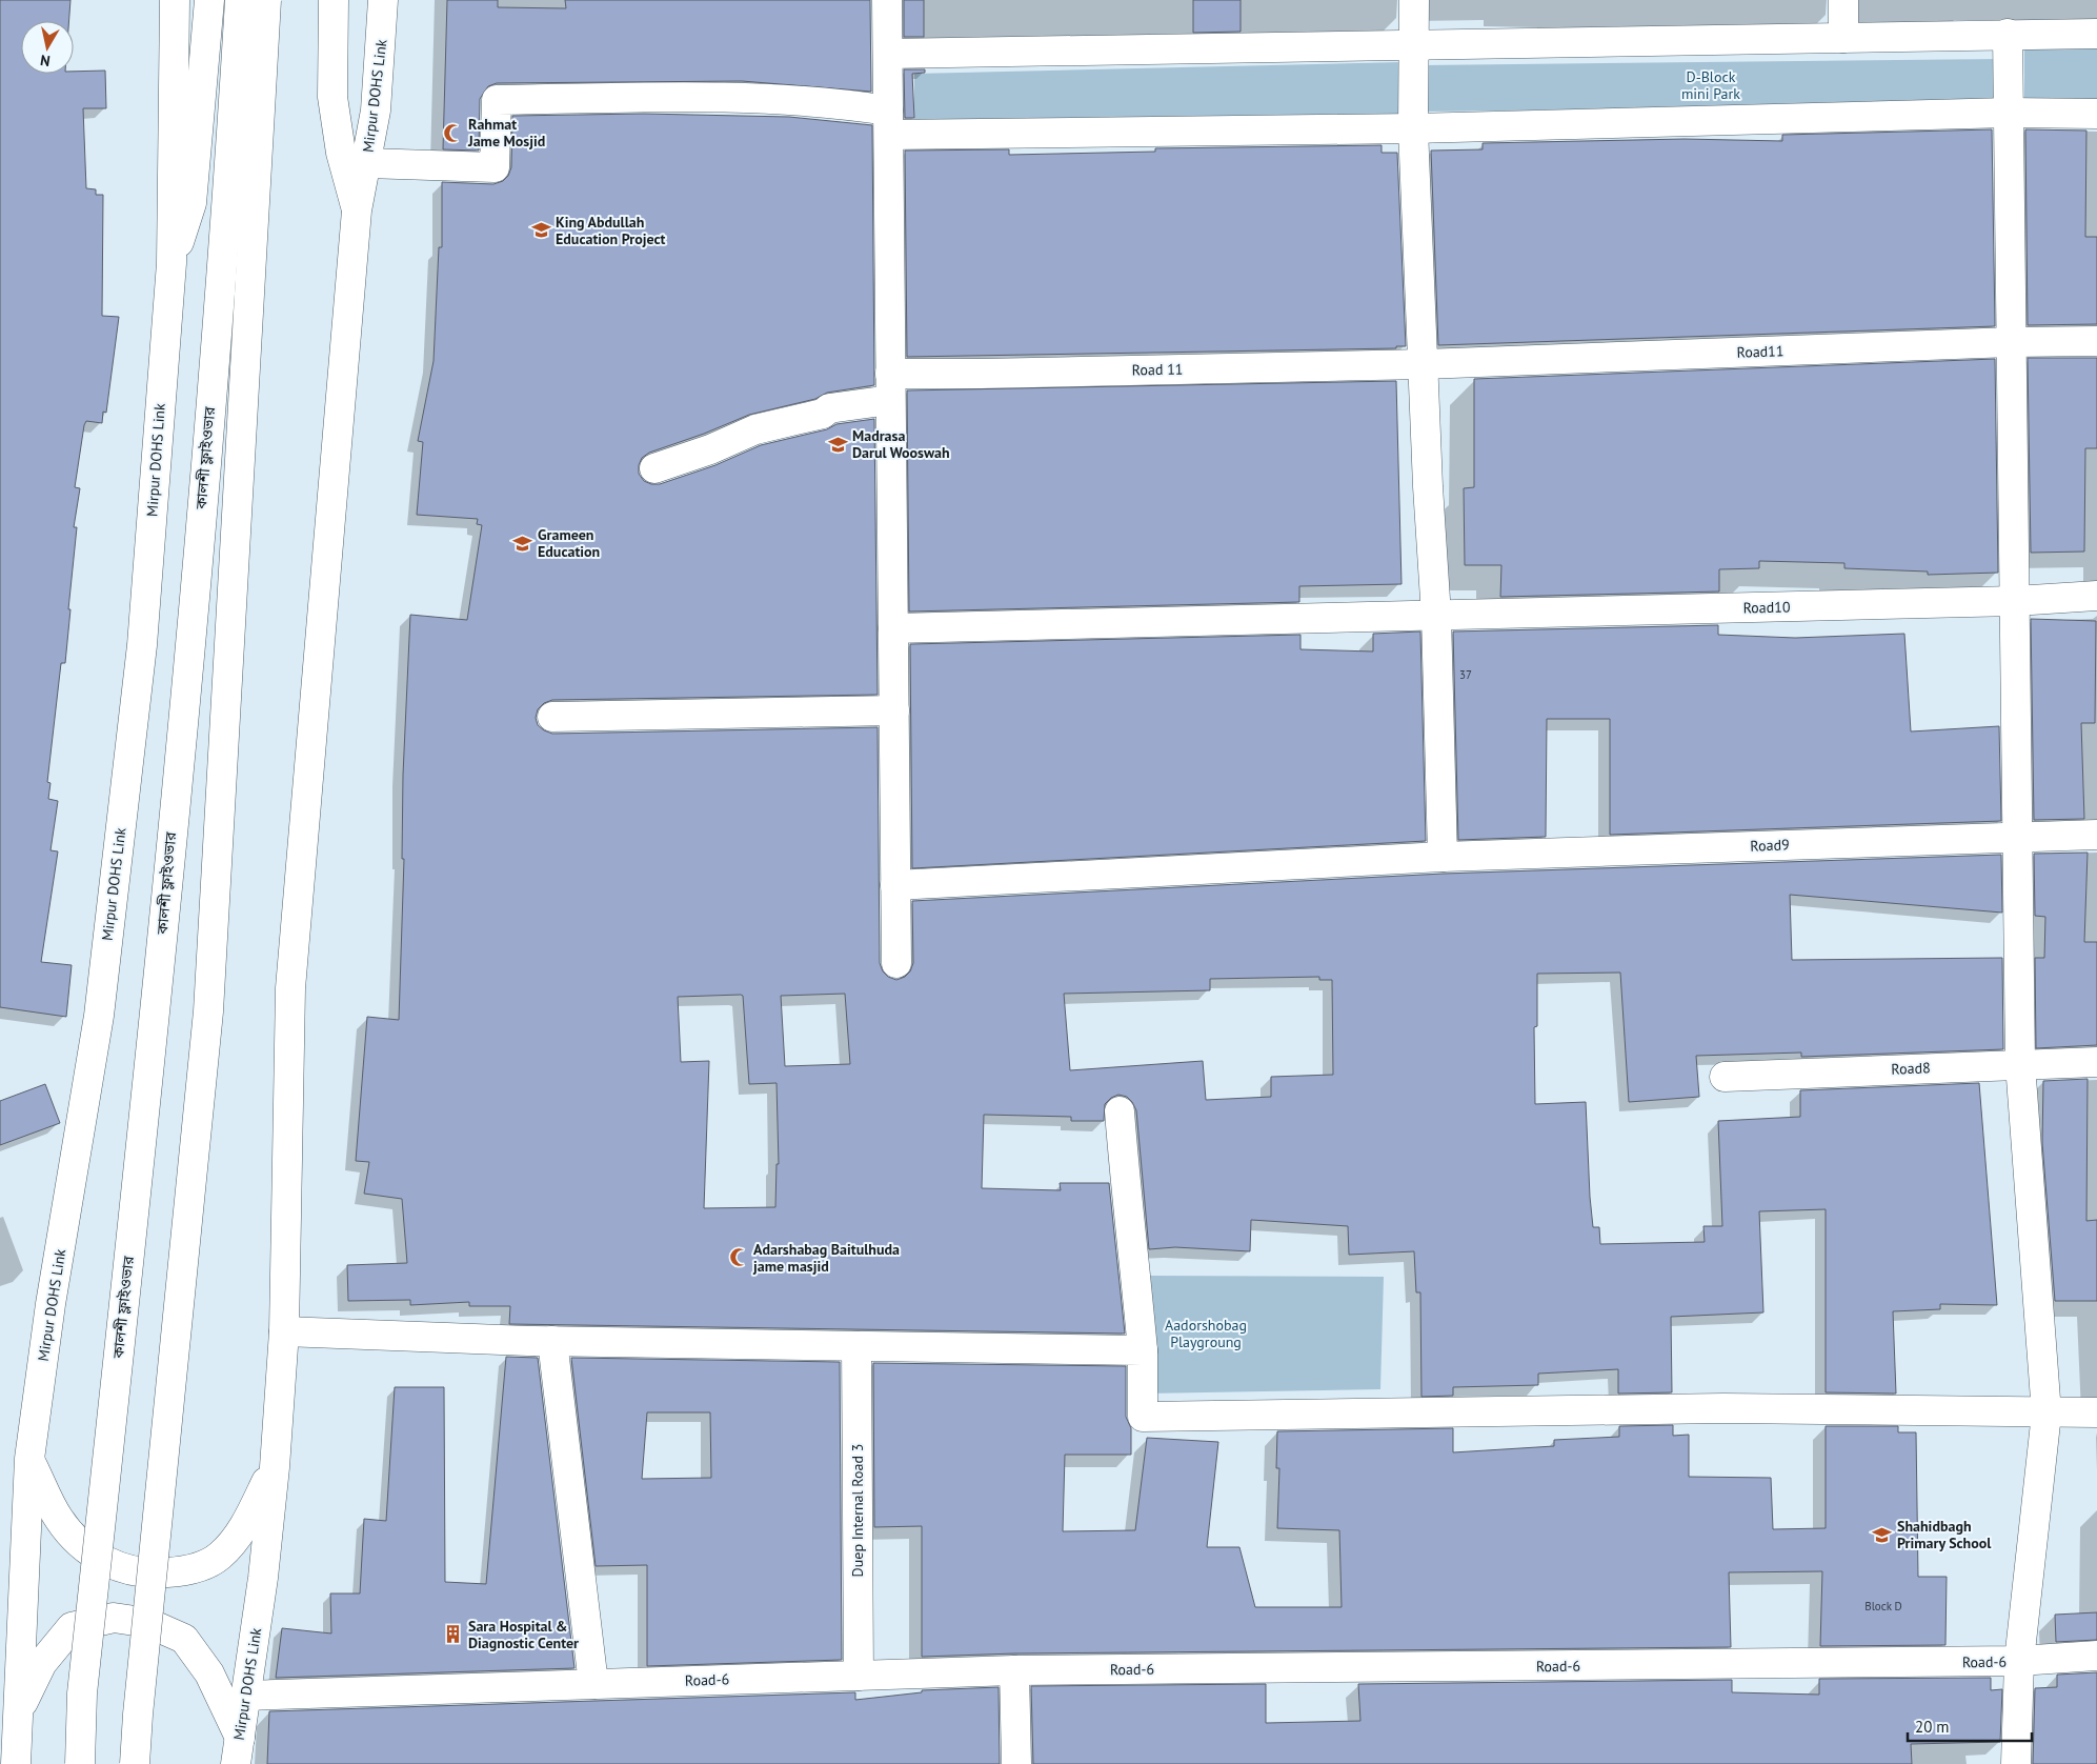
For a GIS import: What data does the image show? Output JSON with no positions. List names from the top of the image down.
{
  "streets": {
    "street": [
      "Mirpur DOHS Link",
      "Road11",
      "Road 11",
      "কালশী ফ্লাইওভার",
      "Road10",
      "Road9",
      "Road8",
      "Duep Internal Road 3",
      "Road-6"
    ]
  },
  "crossings": [
    ["Mirpur DOHS Link", "Road-6"],
    ["Road11", "Road 11"],
    ["Duep Internal Road 3", "Road-6"]
  ],
  "parks": ["D-Block mini Park", "Aadorshobag Playgroung"],
  "places": {
    "mosque": ["Rahmat Jame Mosjid", "Adarshabag Baitulhuda jame masjid"],
    "school or university": [
      "King Abdullah Education Project",
      "Madrasa Darul Wooswah",
      "Grameen Education",
      "Shahidbagh Primary School"
    ],
    "building": ["Sara Hospital & Diagnostic Center"]
  },
  "house_numbers": ["37", "Block D"],
  "scale_bar": "20 m",
  "north": "bottom"
}
